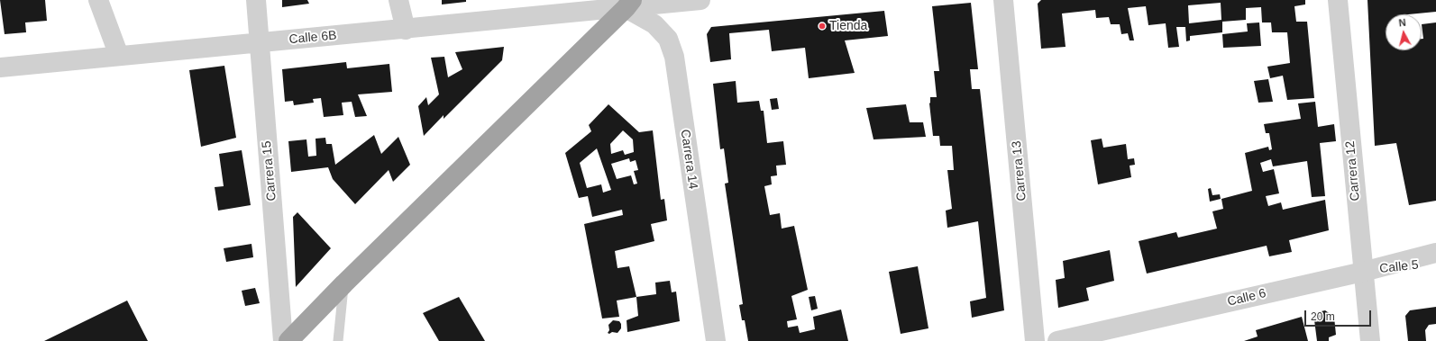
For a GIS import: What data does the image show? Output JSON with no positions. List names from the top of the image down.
{
  "streets": {
    "street": [
      "Calle 6B",
      "Carrera 14",
      "Carrera 15",
      "Carrera 13",
      "Carrera 12",
      "Calle 5",
      "Calle 6"
    ]
  },
  "crossings": [
    ["Calle 6B", "Carrera 14"],
    ["Calle 6B", "Carrera 15"],
    ["Carrera 12", "Calle 5"],
    ["Carrera 12", "Calle 6"],
    ["Calle 5", "Calle 6"]
  ],
  "places": ["Tienda"],
  "scale_bar": "20 m",
  "north": "top"
}
